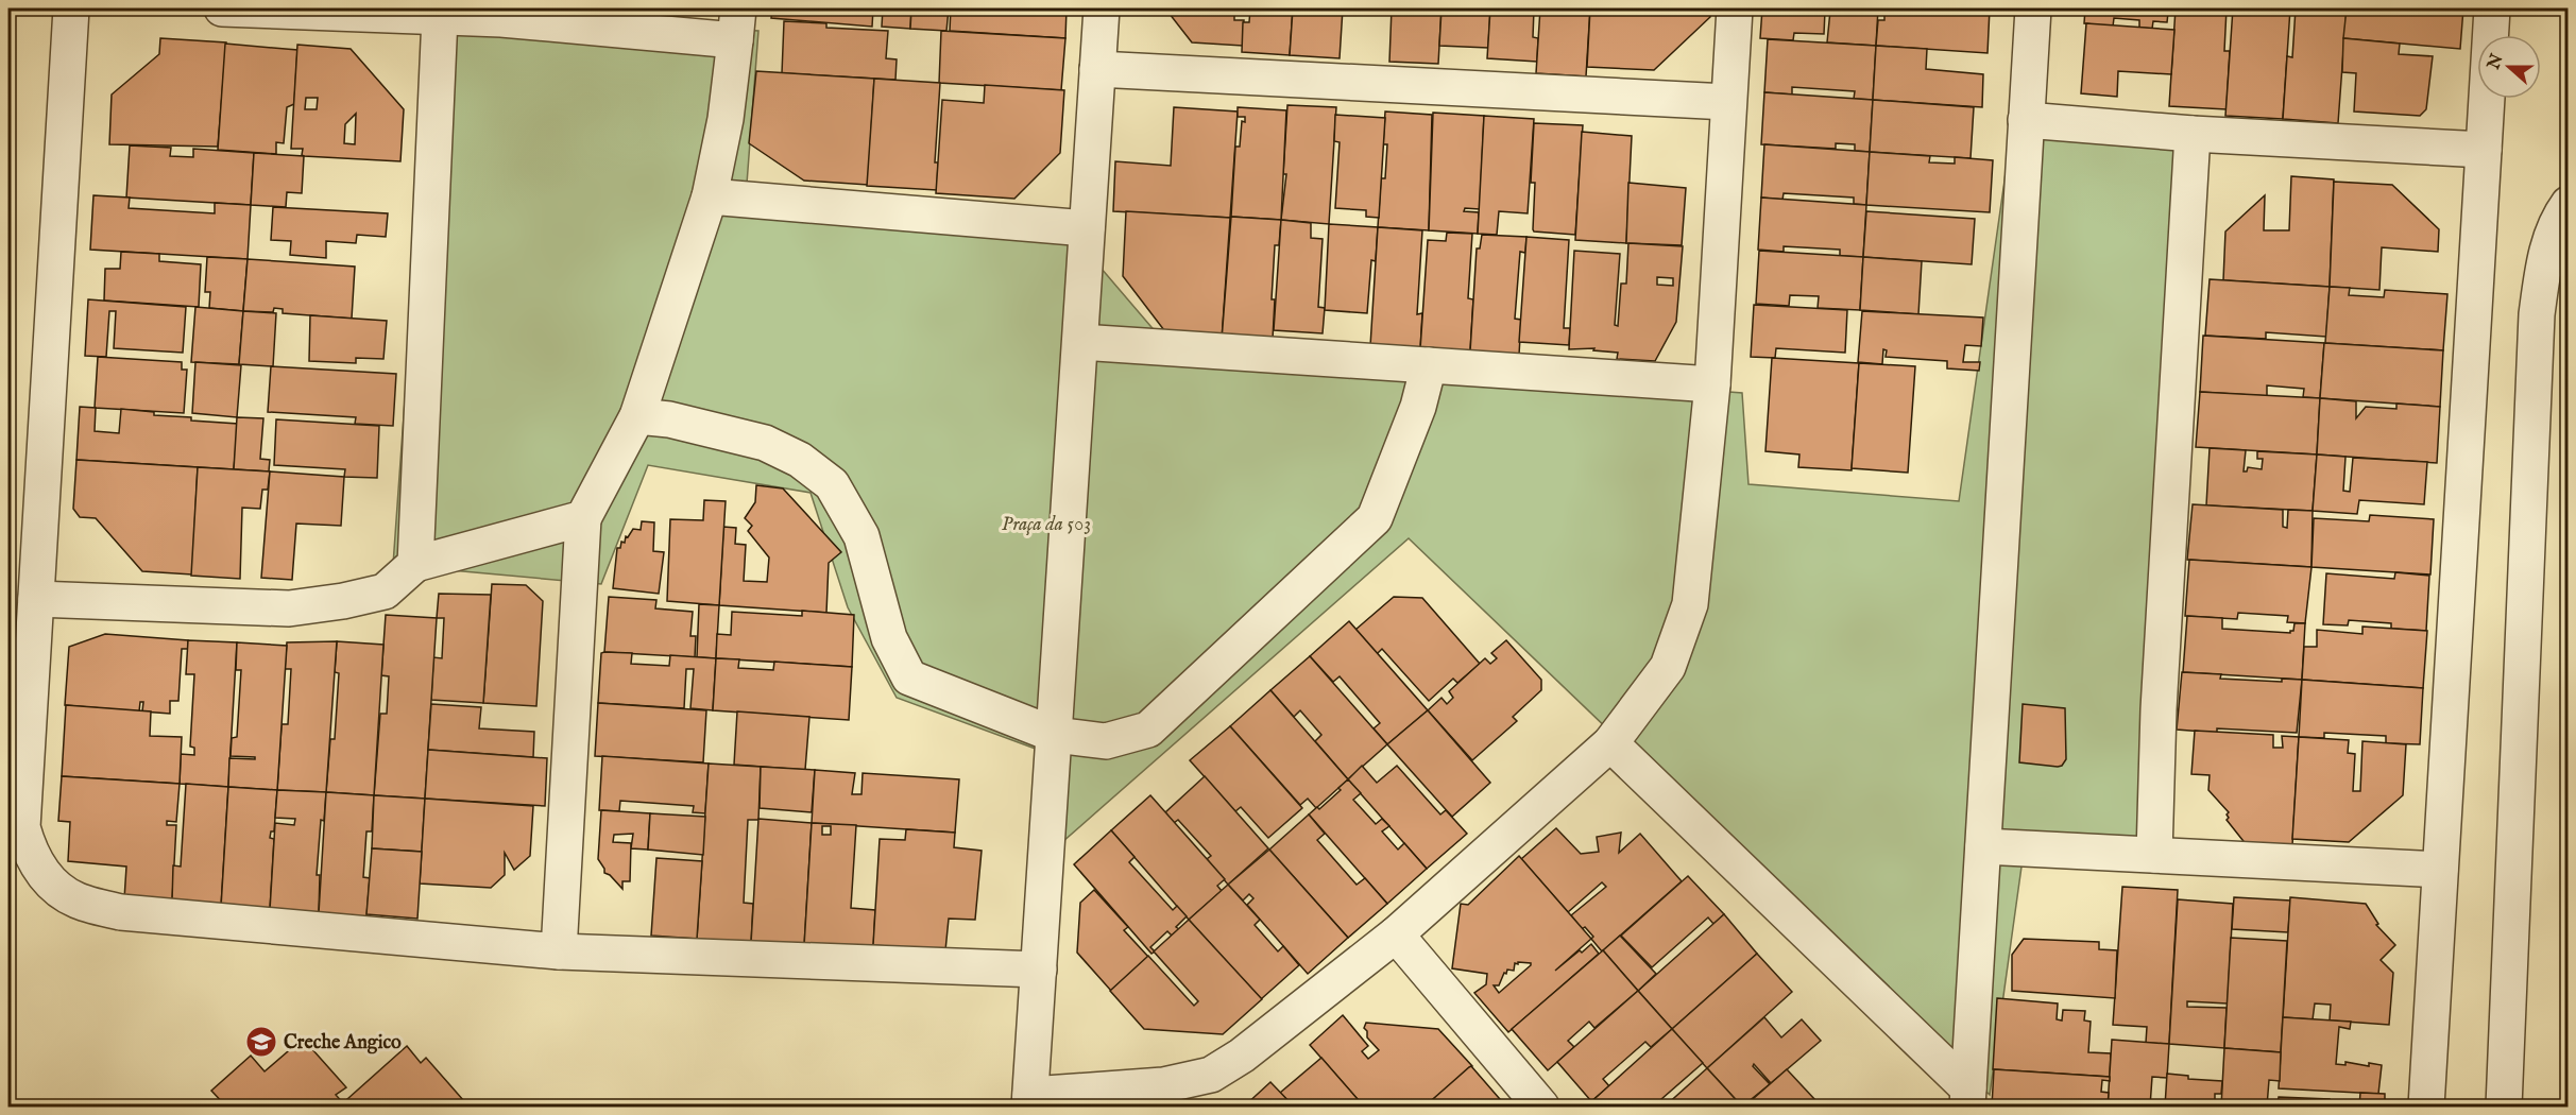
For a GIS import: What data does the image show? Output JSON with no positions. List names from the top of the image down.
{
  "parks": ["Praça da 503"],
  "places": {
    "school or university": ["Creche Angico"]
  },
  "north": "left"
}
